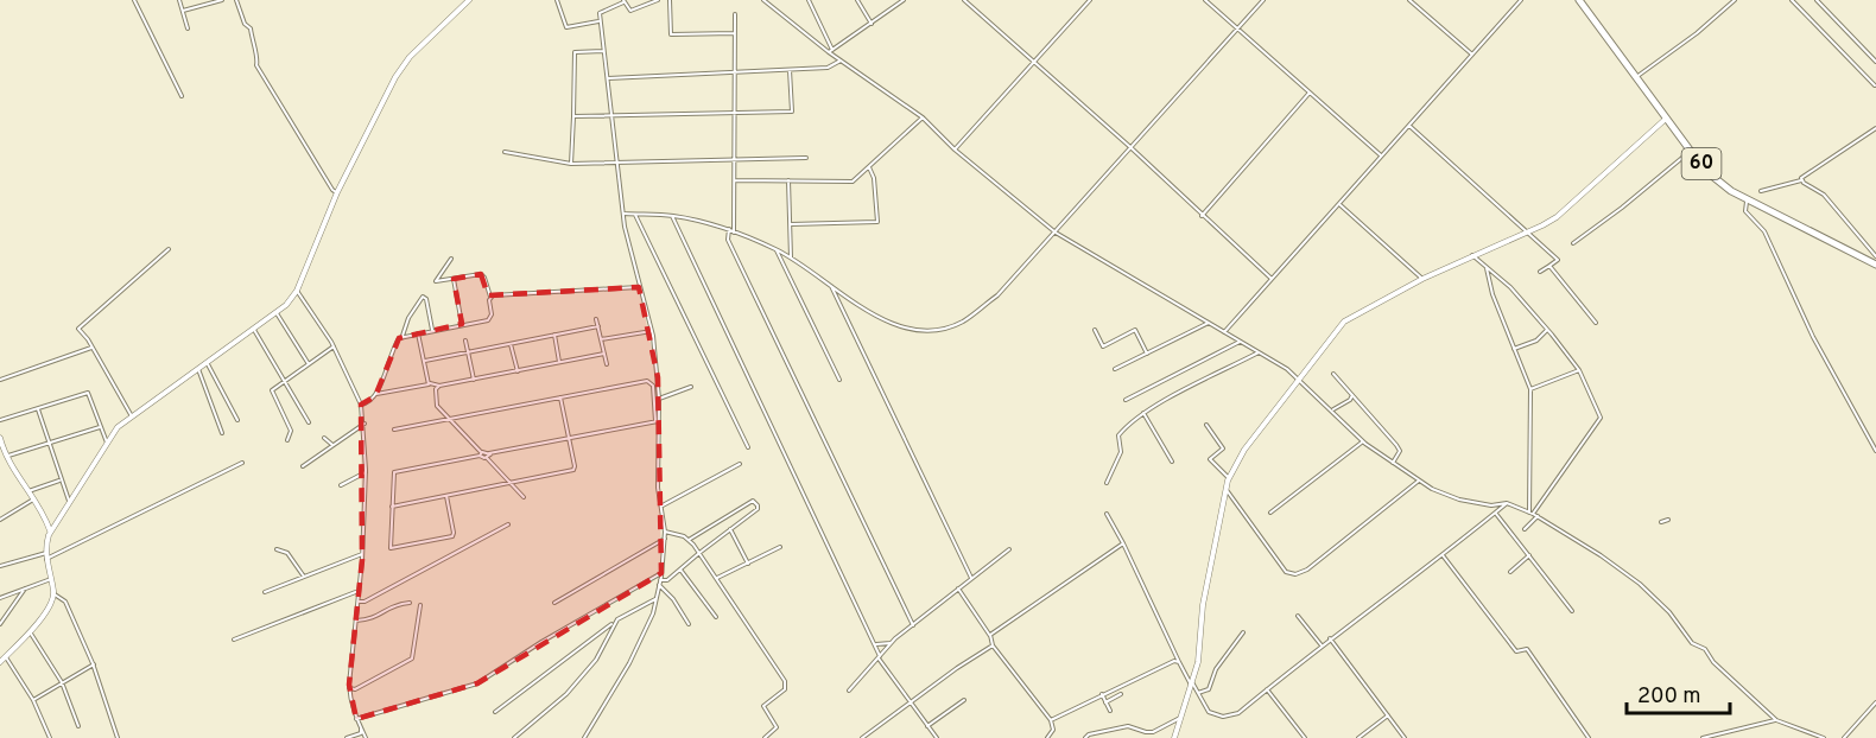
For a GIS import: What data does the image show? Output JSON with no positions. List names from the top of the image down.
{
  "streets": {
    "highway": ["60"]
  },
  "scale_bar": "200 m"
}
